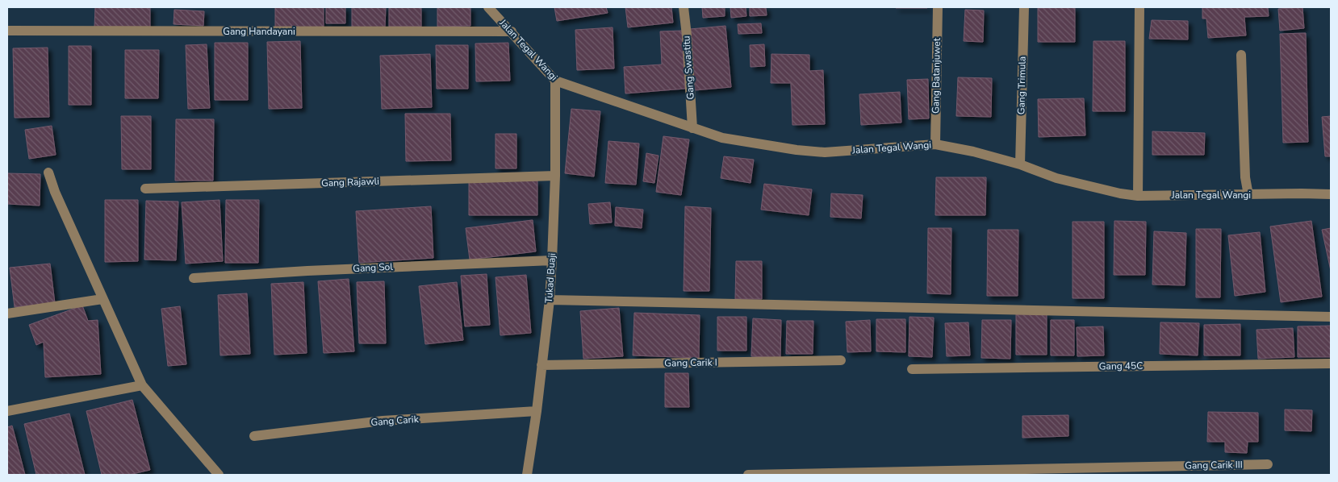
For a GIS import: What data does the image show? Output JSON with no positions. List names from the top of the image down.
{
  "streets": {
    "street": [
      "Gang Handayani",
      "Jalan Tegal Wangi",
      "Gang Swastitu",
      "Gang Batanjuwet",
      "Gang Trimula",
      "Gang Rajawli",
      "Gang Sol",
      "Tukad Buaji",
      "Gang Carik I",
      "Gang 45C",
      "Gang Carik",
      "Gang Carik III"
    ]
  },
  "crossings": [
    ["Gang Handayani", "Jalan Tegal Wangi"],
    ["Jalan Tegal Wangi", "Gang Swastitu"],
    ["Jalan Tegal Wangi", "Gang Batanjuwet"],
    ["Jalan Tegal Wangi", "Gang Trimula"],
    ["Jalan Tegal Wangi", "Tukad Buaji"],
    ["Gang Rajawli", "Tukad Buaji"],
    ["Gang Sol", "Tukad Buaji"],
    ["Tukad Buaji", "Gang Carik I"],
    ["Tukad Buaji", "Gang Carik"]
  ]
}
